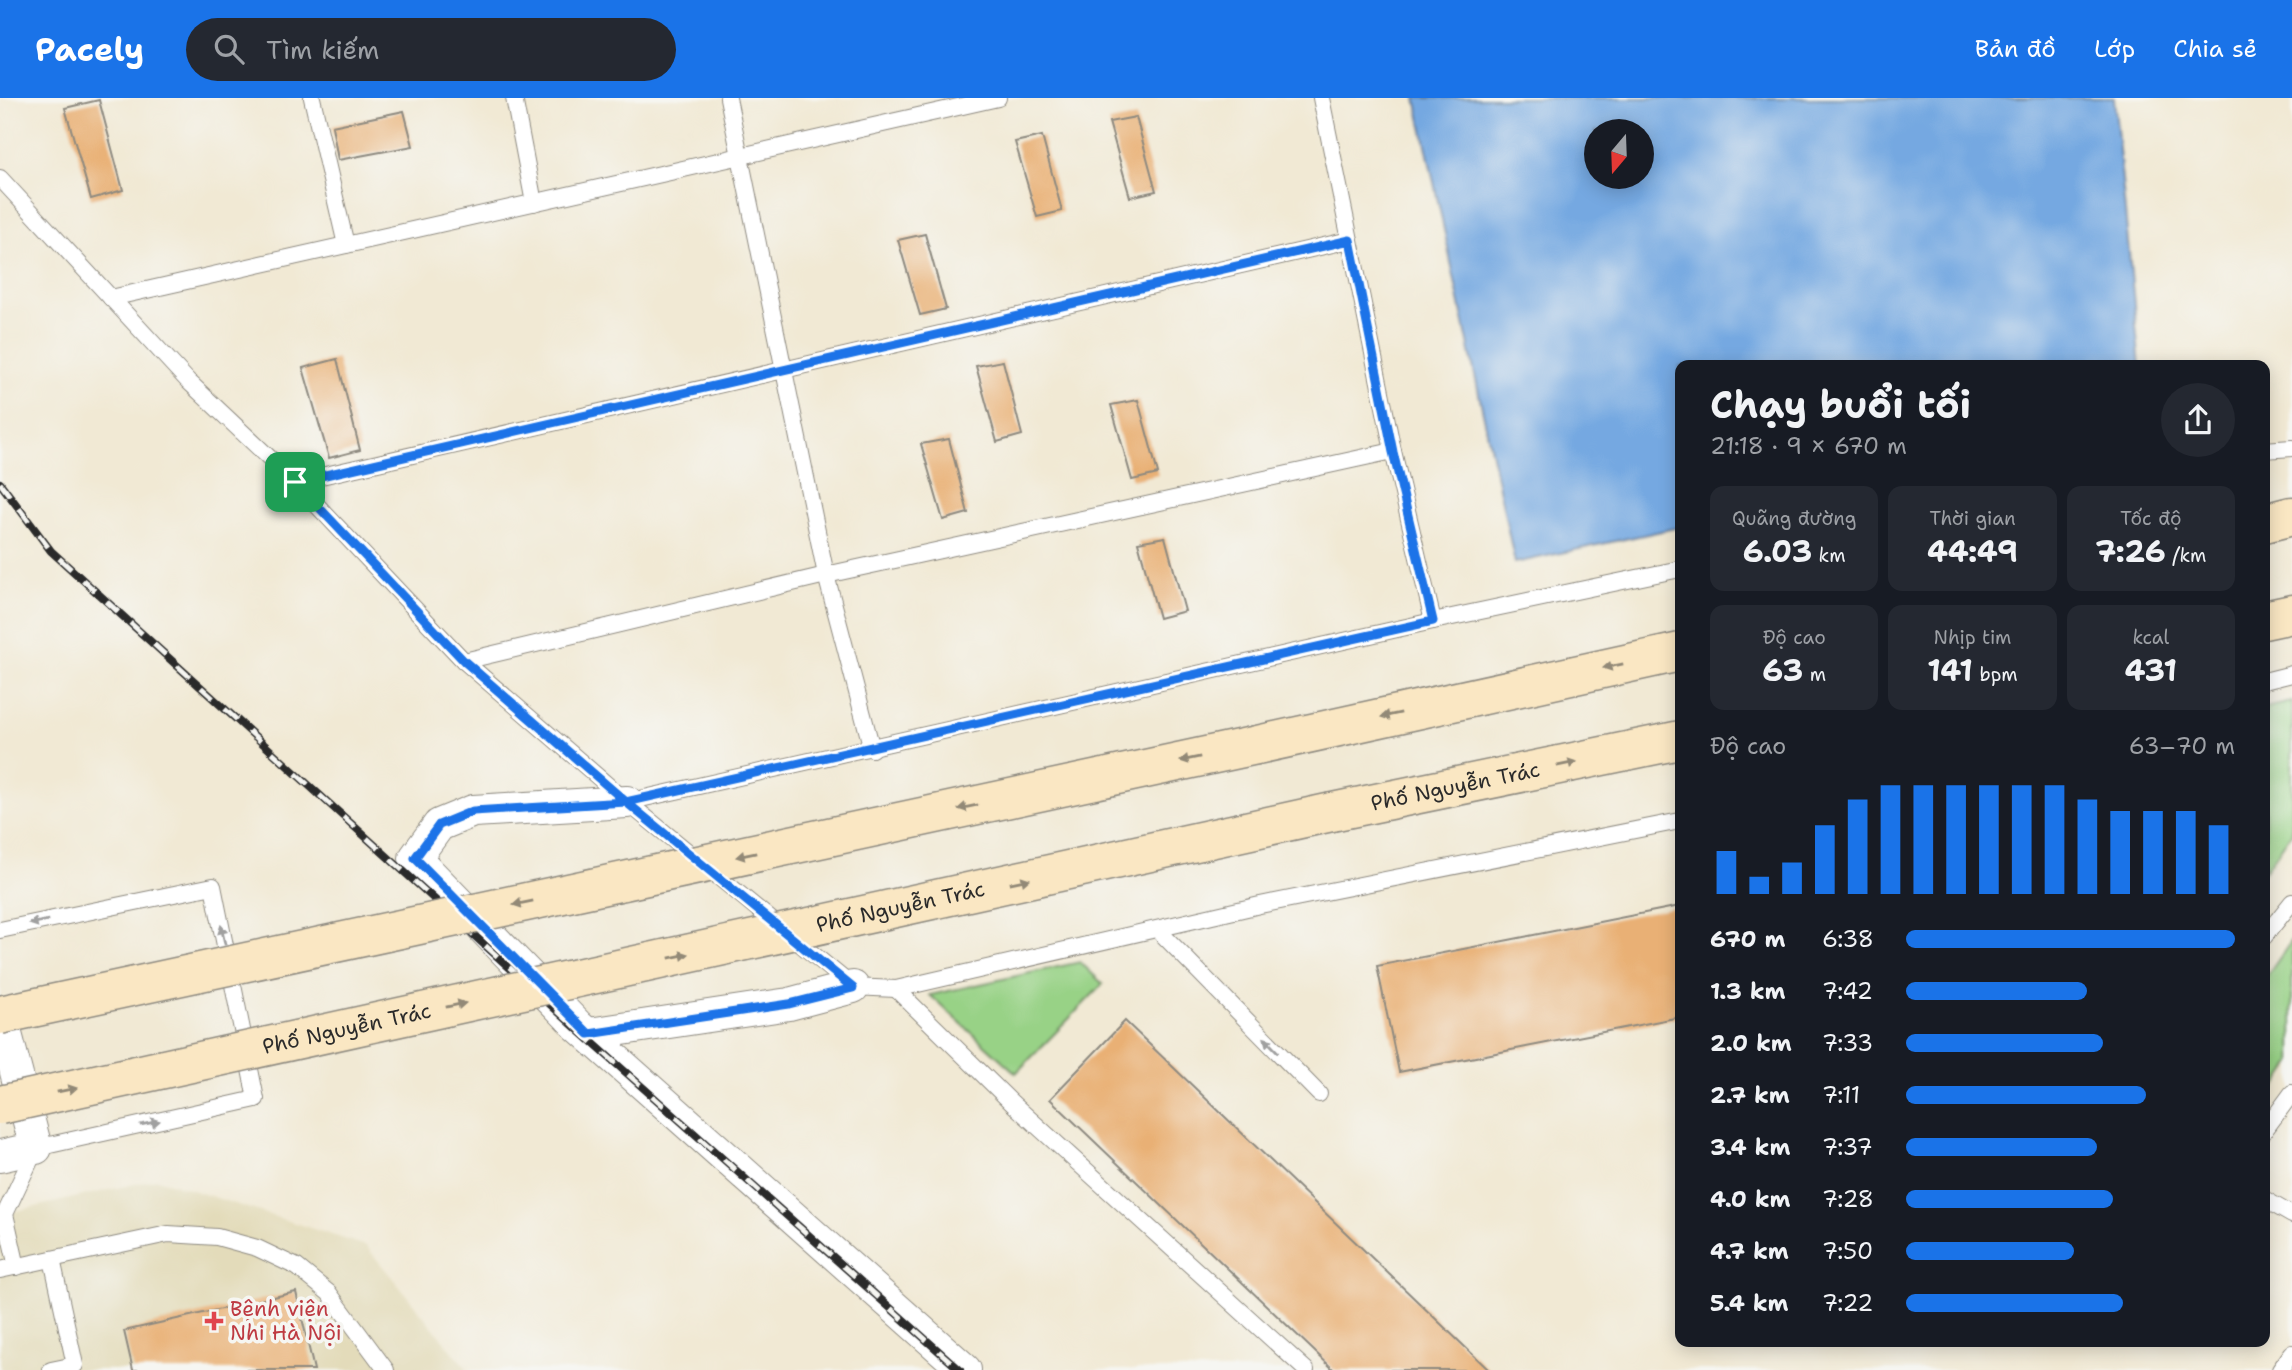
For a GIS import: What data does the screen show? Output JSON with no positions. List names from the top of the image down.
{
  "streets": {
    "main road": ["Phố Nguyễn Trác"]
  },
  "places": {
    "health": ["Bệnh viện Nhi Hà Nội"]
  },
  "north": "bottom",
  "page": {
    "header": "Pacely",
    "search": "Tìm kiếm",
    "nav": ["Bản đồ", "Lớp", "Chia sẻ"],
    "heading": ["Chạy buổi tối", "21:18 · 9 × 670 m"],
    "stats": [
      ["Quãng đường", "6.03 km"],
      ["Thời gian", "44:49"],
      ["Tốc độ", "7:26 /km"],
      ["Độ cao", "63 m"],
      ["Nhịp tim", "141 bpm"],
      ["kcal", "431"]
    ],
    "chart": ["Độ cao", "63–70 m"],
    "list": [
      {
        "name": "670 m",
        "note": "6:38"
      },
      {
        "name": "1.3 km",
        "note": "7:42"
      },
      {
        "name": "2.0 km",
        "note": "7:33"
      },
      {
        "name": "2.7 km",
        "note": "7:11"
      },
      {
        "name": "3.4 km",
        "note": "7:37"
      },
      {
        "name": "4.0 km",
        "note": "7:28"
      },
      {
        "name": "4.7 km",
        "note": "7:50"
      },
      {
        "name": "5.4 km",
        "note": "7:22"
      }
    ]
  }
}
